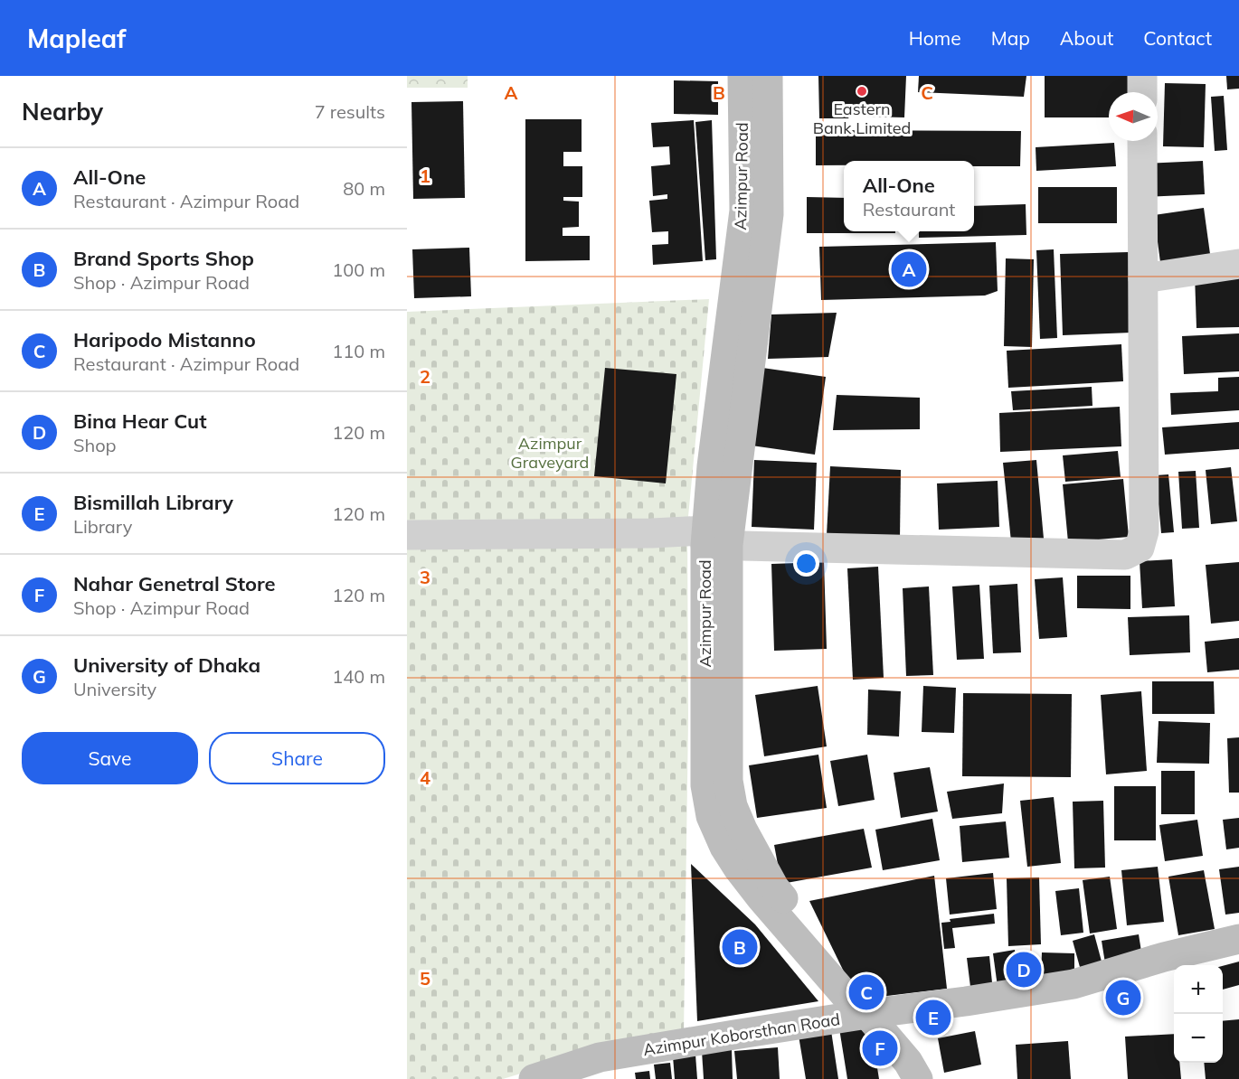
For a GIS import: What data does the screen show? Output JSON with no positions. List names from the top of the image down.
{
  "streets": {
    "main road": ["Azimpur Road", "Azimpur Koborsthan Road"]
  },
  "crossings": [
    ["Azimpur Road", "Azimpur Koborsthan Road"]
  ],
  "parks": ["Azimpur Graveyard"],
  "places": ["Eastern Bank Limited"],
  "north": "left",
  "page": {
    "header": "Mapleaf",
    "nav": [
      "Home",
      "Map",
      "About",
      "Contact"
    ],
    "heading": ["Nearby", "7 results"],
    "list": [
      {
        "mark": "A",
        "name": "All-One",
        "note": "Restaurant · Azimpur Road",
        "value": "80 m"
      },
      {
        "mark": "B",
        "name": "Brand Sports Shop",
        "note": "Shop · Azimpur Road",
        "value": "100 m"
      },
      {
        "mark": "C",
        "name": "Haripodo Mistanno",
        "note": "Restaurant · Azimpur Road",
        "value": "110 m"
      },
      {
        "mark": "D",
        "name": "Bina Hear Cut",
        "note": "Shop",
        "value": "120 m"
      },
      {
        "mark": "E",
        "name": "Bismillah Library",
        "note": "Library",
        "value": "120 m"
      },
      {
        "mark": "F",
        "name": "Nahar Genetral Store",
        "note": "Shop · Azimpur Road",
        "value": "120 m"
      },
      {
        "mark": "G",
        "name": "University of Dhaka",
        "note": "University",
        "value": "140 m"
      }
    ],
    "popup": ["All-One", "Restaurant"],
    "pins": [
      "A",
      "B",
      "D",
      "C",
      "G",
      "E",
      "F"
    ],
    "buttons": ["Save", "Share"],
    "map_buttons": ["+", "−"]
  },
  "grid": {
    "columns": ["A", "B", "C"],
    "rows": [
      "1",
      "2",
      "3",
      "4",
      "5"
    ]
  }
}
